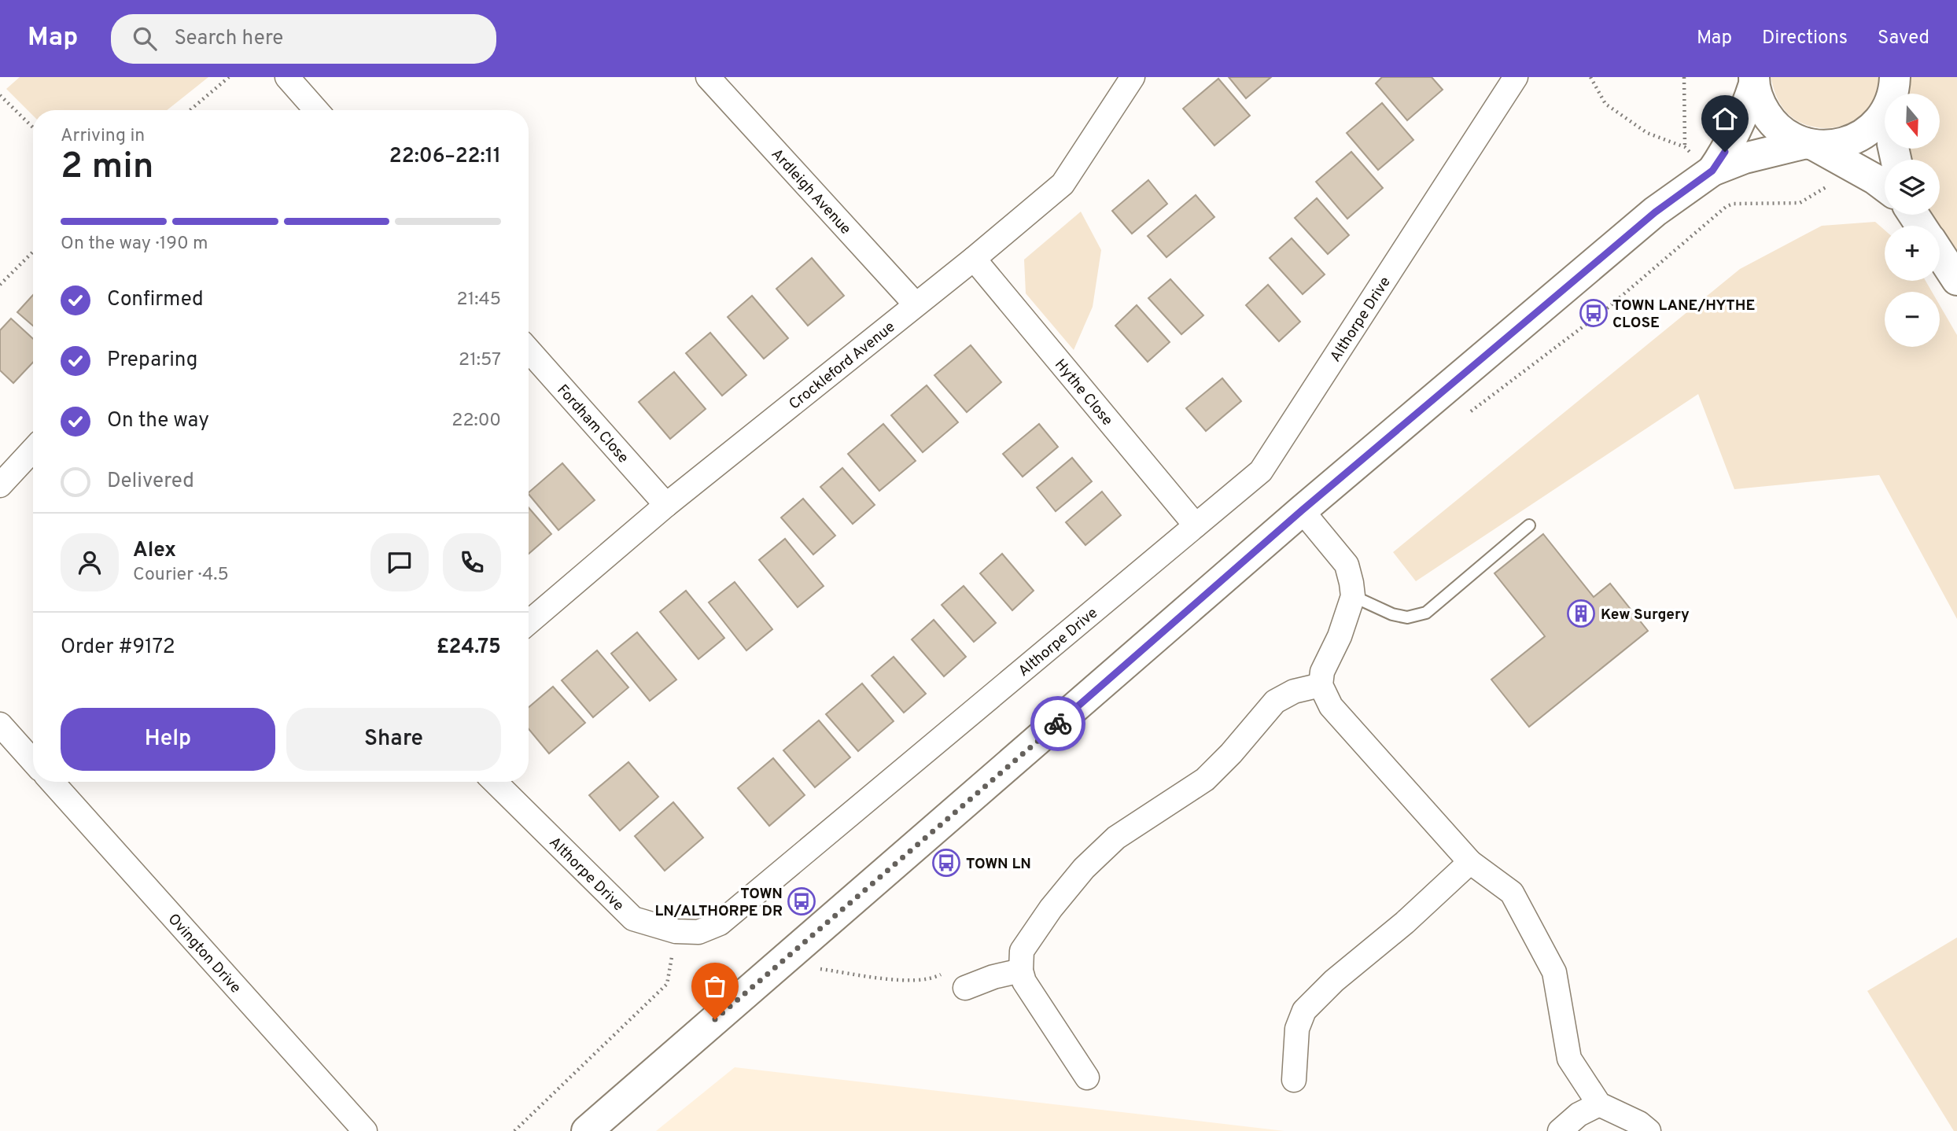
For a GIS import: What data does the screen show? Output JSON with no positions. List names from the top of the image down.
{
  "streets": {
    "street": [
      "Ardleigh Avenue",
      "Althorpe Drive",
      "Crockleford Avenue",
      "Hythe Close",
      "Fordham Close",
      "Ovington Drive"
    ]
  },
  "crossings": [
    ["Ardleigh Avenue", "Crockleford Avenue"],
    ["Althorpe Drive", "Hythe Close"],
    ["Crockleford Avenue", "Hythe Close"],
    ["Crockleford Avenue", "Fordham Close"]
  ],
  "places": {
    "bus stop": ["TOWN LANE/HYTHE CLOSE", "TOWN LN", "TOWN LN/ALTHORPE DR"],
    "building": ["Kew Surgery"]
  },
  "north": "bottom",
  "page": {
    "header": "Map",
    "search": "Search here",
    "nav": ["Map", "Directions", "Saved"],
    "map_buttons": ["+", "−"],
    "heading": ["2 min", "Arriving in", "22:06–22:11"],
    "panel": [
      "Alex",
      "Courier · 4.5",
      "Order #9172",
      "£24.75"
    ],
    "bar": "On the way · 190 m",
    "list": [
      ["Confirmed", "21:45"],
      ["Preparing", "21:57"],
      ["On the way", "22:00"],
      "Delivered"
    ],
    "buttons": ["Help", "Share"]
  }
}
